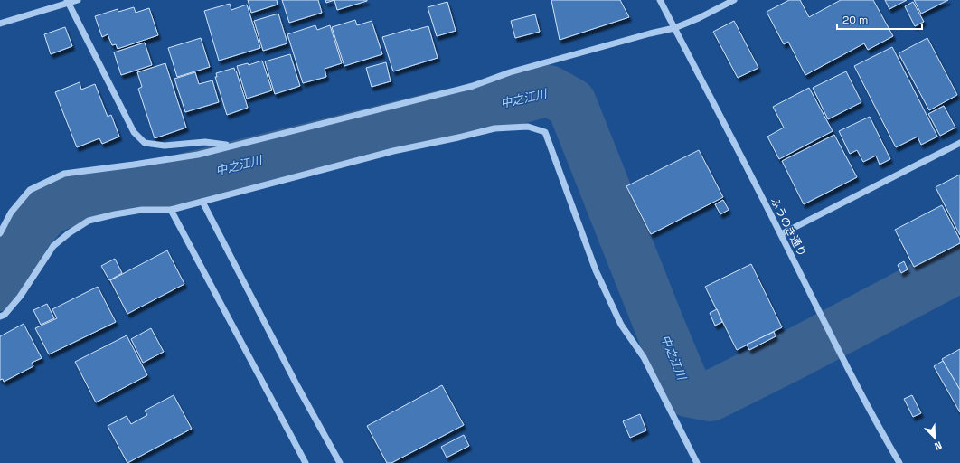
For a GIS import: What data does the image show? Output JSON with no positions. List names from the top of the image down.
{
  "streets": {
    "street": ["ふうのき通り"]
  },
  "water": ["中之江川"],
  "scale_bar": "20 m",
  "north": "bottom right"
}
